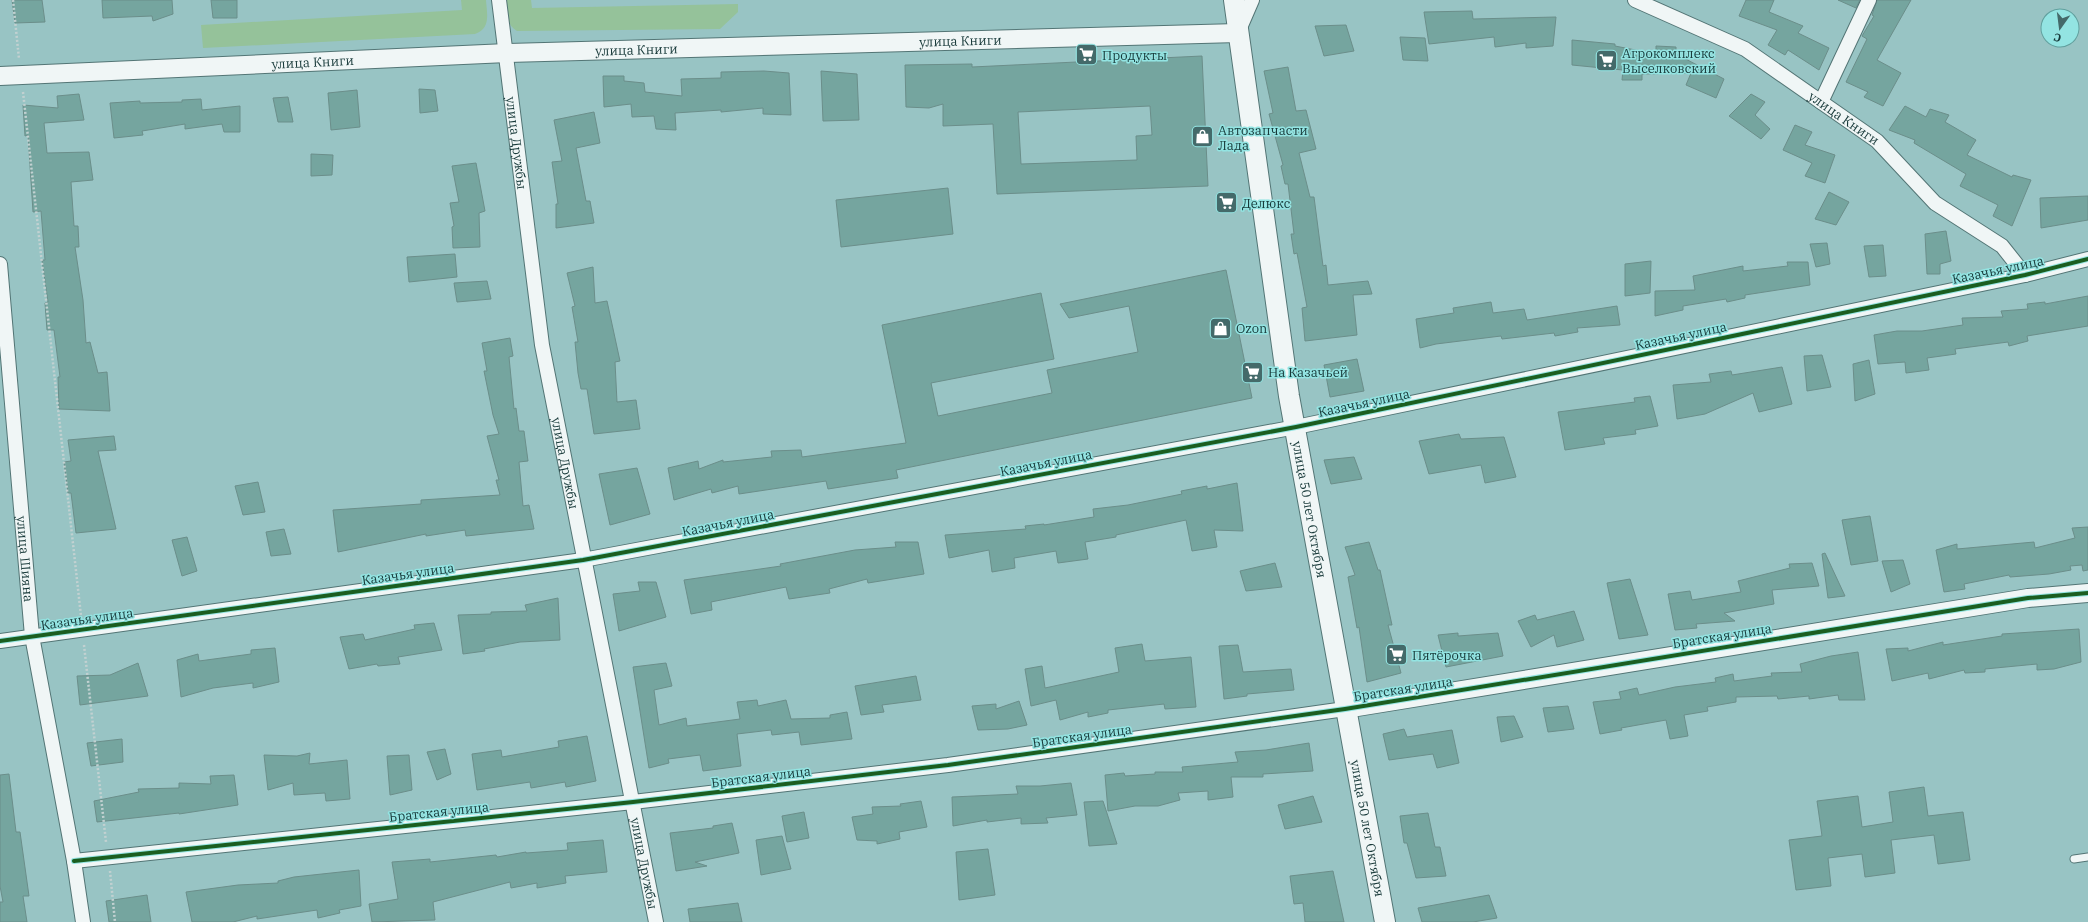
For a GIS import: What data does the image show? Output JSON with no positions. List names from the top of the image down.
{
  "streets": {
    "main road": ["улица 50 лет Октября"],
    "street": [
      "улица Книги",
      "улица Дружбы",
      "Казачья улица",
      "улица Шияна",
      "Братская улица"
    ]
  },
  "crossings": [
    ["улица Книги", "улица Дружбы"],
    ["улица Книги", "Казачья улица"],
    ["улица Книги", "улица 50 лет Октября"],
    ["улица Дружбы", "Казачья улица"],
    ["улица Дружбы", "Братская улица"],
    ["Казачья улица", "улица 50 лет Октября"],
    ["Казачья улица", "улица Шияна"],
    ["улица 50 лет Октября", "Братская улица"],
    ["улица Шияна", "Братская улица"]
  ],
  "places": {
    "supermarket": [
      "Продукты",
      "Агрокомплекс Выселковский",
      "Делюкс",
      "На Казачьей",
      "Пятёрочка"
    ],
    "shop": ["Автозапчасти Лада", "Ozon"]
  },
  "north": "bottom"
}
